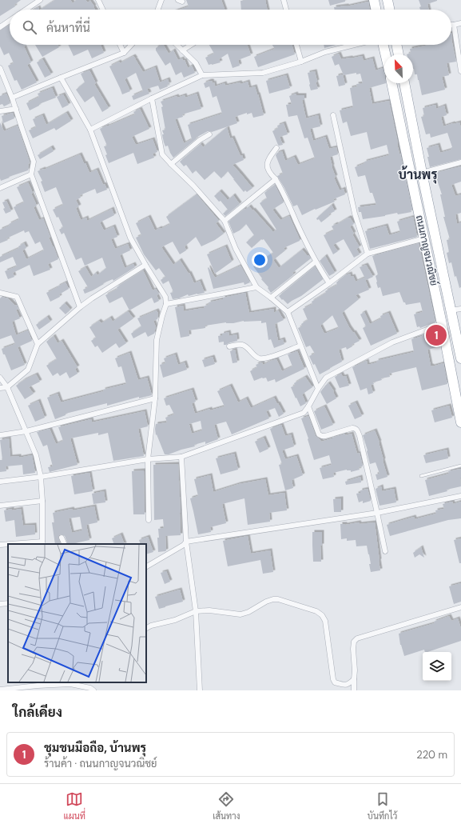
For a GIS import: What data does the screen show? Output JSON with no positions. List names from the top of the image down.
{
  "streets": {
    "highway": ["ถนนกาญจนวณิชย์"]
  },
  "districts": ["บ้านพรุ"],
  "north": "top left",
  "page": {
    "search": "ค้นหาที่นี่",
    "pins": "1",
    "heading": "ใกล้เคียง",
    "list": [
      {
        "mark": "1",
        "name": "ชุมชนมือถือ, บ้านพรุ",
        "note": "ร้านค้า · ถนนกาญจนวณิชย์",
        "value": "220 m"
      }
    ],
    "nav": ["แผนที่", "เส้นทาง", "บันทึกไว้"]
  }
}
